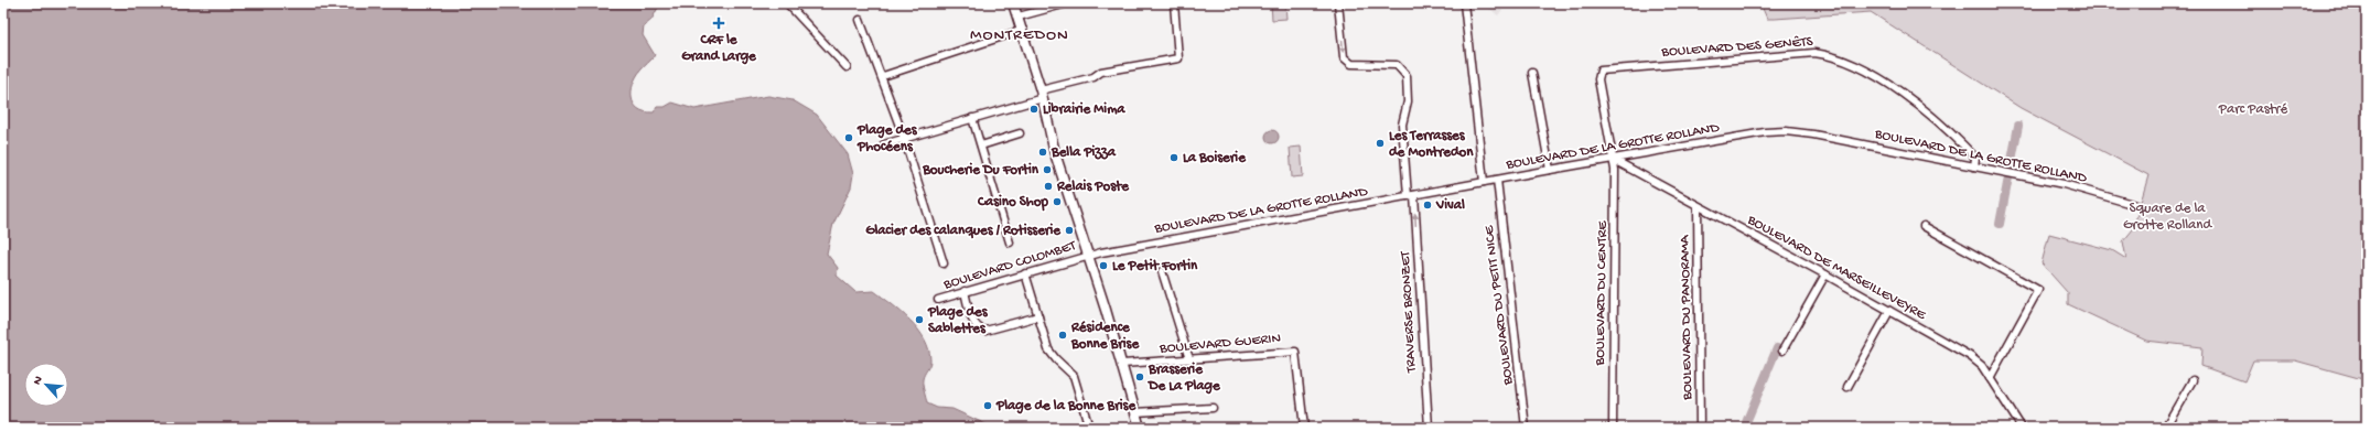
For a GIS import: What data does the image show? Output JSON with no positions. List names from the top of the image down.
{
  "streets": {
    "street": [
      "BOULEVARD DES GENÊTS",
      "BOULEVARD DE LA GROTTE ROLLAND",
      "BOULEVARD COLOMBET",
      "BOULEVARD DE MARSEILLEVEYRE",
      "BOULEVARD DU CENTRE",
      "BOULEVARD DU PETIT NICE",
      "TRAVERSE BRONZET",
      "BOULEVARD DU PANORAMA",
      "BOULEVARD GUERIN"
    ]
  },
  "crossings": [
    ["BOULEVARD DES GENÊTS", "BOULEVARD DE LA GROTTE ROLLAND"],
    ["BOULEVARD DES GENÊTS", "BOULEVARD DE MARSEILLEVEYRE"],
    ["BOULEVARD DES GENÊTS", "BOULEVARD DU CENTRE"],
    ["BOULEVARD DE LA GROTTE ROLLAND", "BOULEVARD COLOMBET"],
    ["BOULEVARD DE LA GROTTE ROLLAND", "BOULEVARD DE MARSEILLEVEYRE"],
    ["BOULEVARD DE LA GROTTE ROLLAND", "BOULEVARD DU CENTRE"],
    ["BOULEVARD DE LA GROTTE ROLLAND", "BOULEVARD DU PETIT NICE"],
    ["BOULEVARD DE LA GROTTE ROLLAND", "TRAVERSE BRONZET"],
    ["BOULEVARD DE MARSEILLEVEYRE", "BOULEVARD DU CENTRE"],
    ["BOULEVARD DE MARSEILLEVEYRE", "BOULEVARD DU PANORAMA"]
  ],
  "districts": ["MONTREDON"],
  "parks": ["Parc Pastré", "Square de la Grotte Rolland"],
  "places": {
    "health": ["CRF le Grand Large"],
    "other": [
      "Librairie Mima",
      "Plage des Phocéens",
      "Les Terrasses de Montredon",
      "Bella Pizza",
      "La Boiserie",
      "Boucherie Du Fortin",
      "Relais Poste",
      "Casino Shop",
      "Vival",
      "Glacier des calanques / Rotisserie",
      "Le Petit Fortin",
      "Plage des Sablettes",
      "Résidence Bonne Brise",
      "Brasserie De La Plage",
      "Plage de la Bonne Brise"
    ]
  },
  "north": "top left"
}
